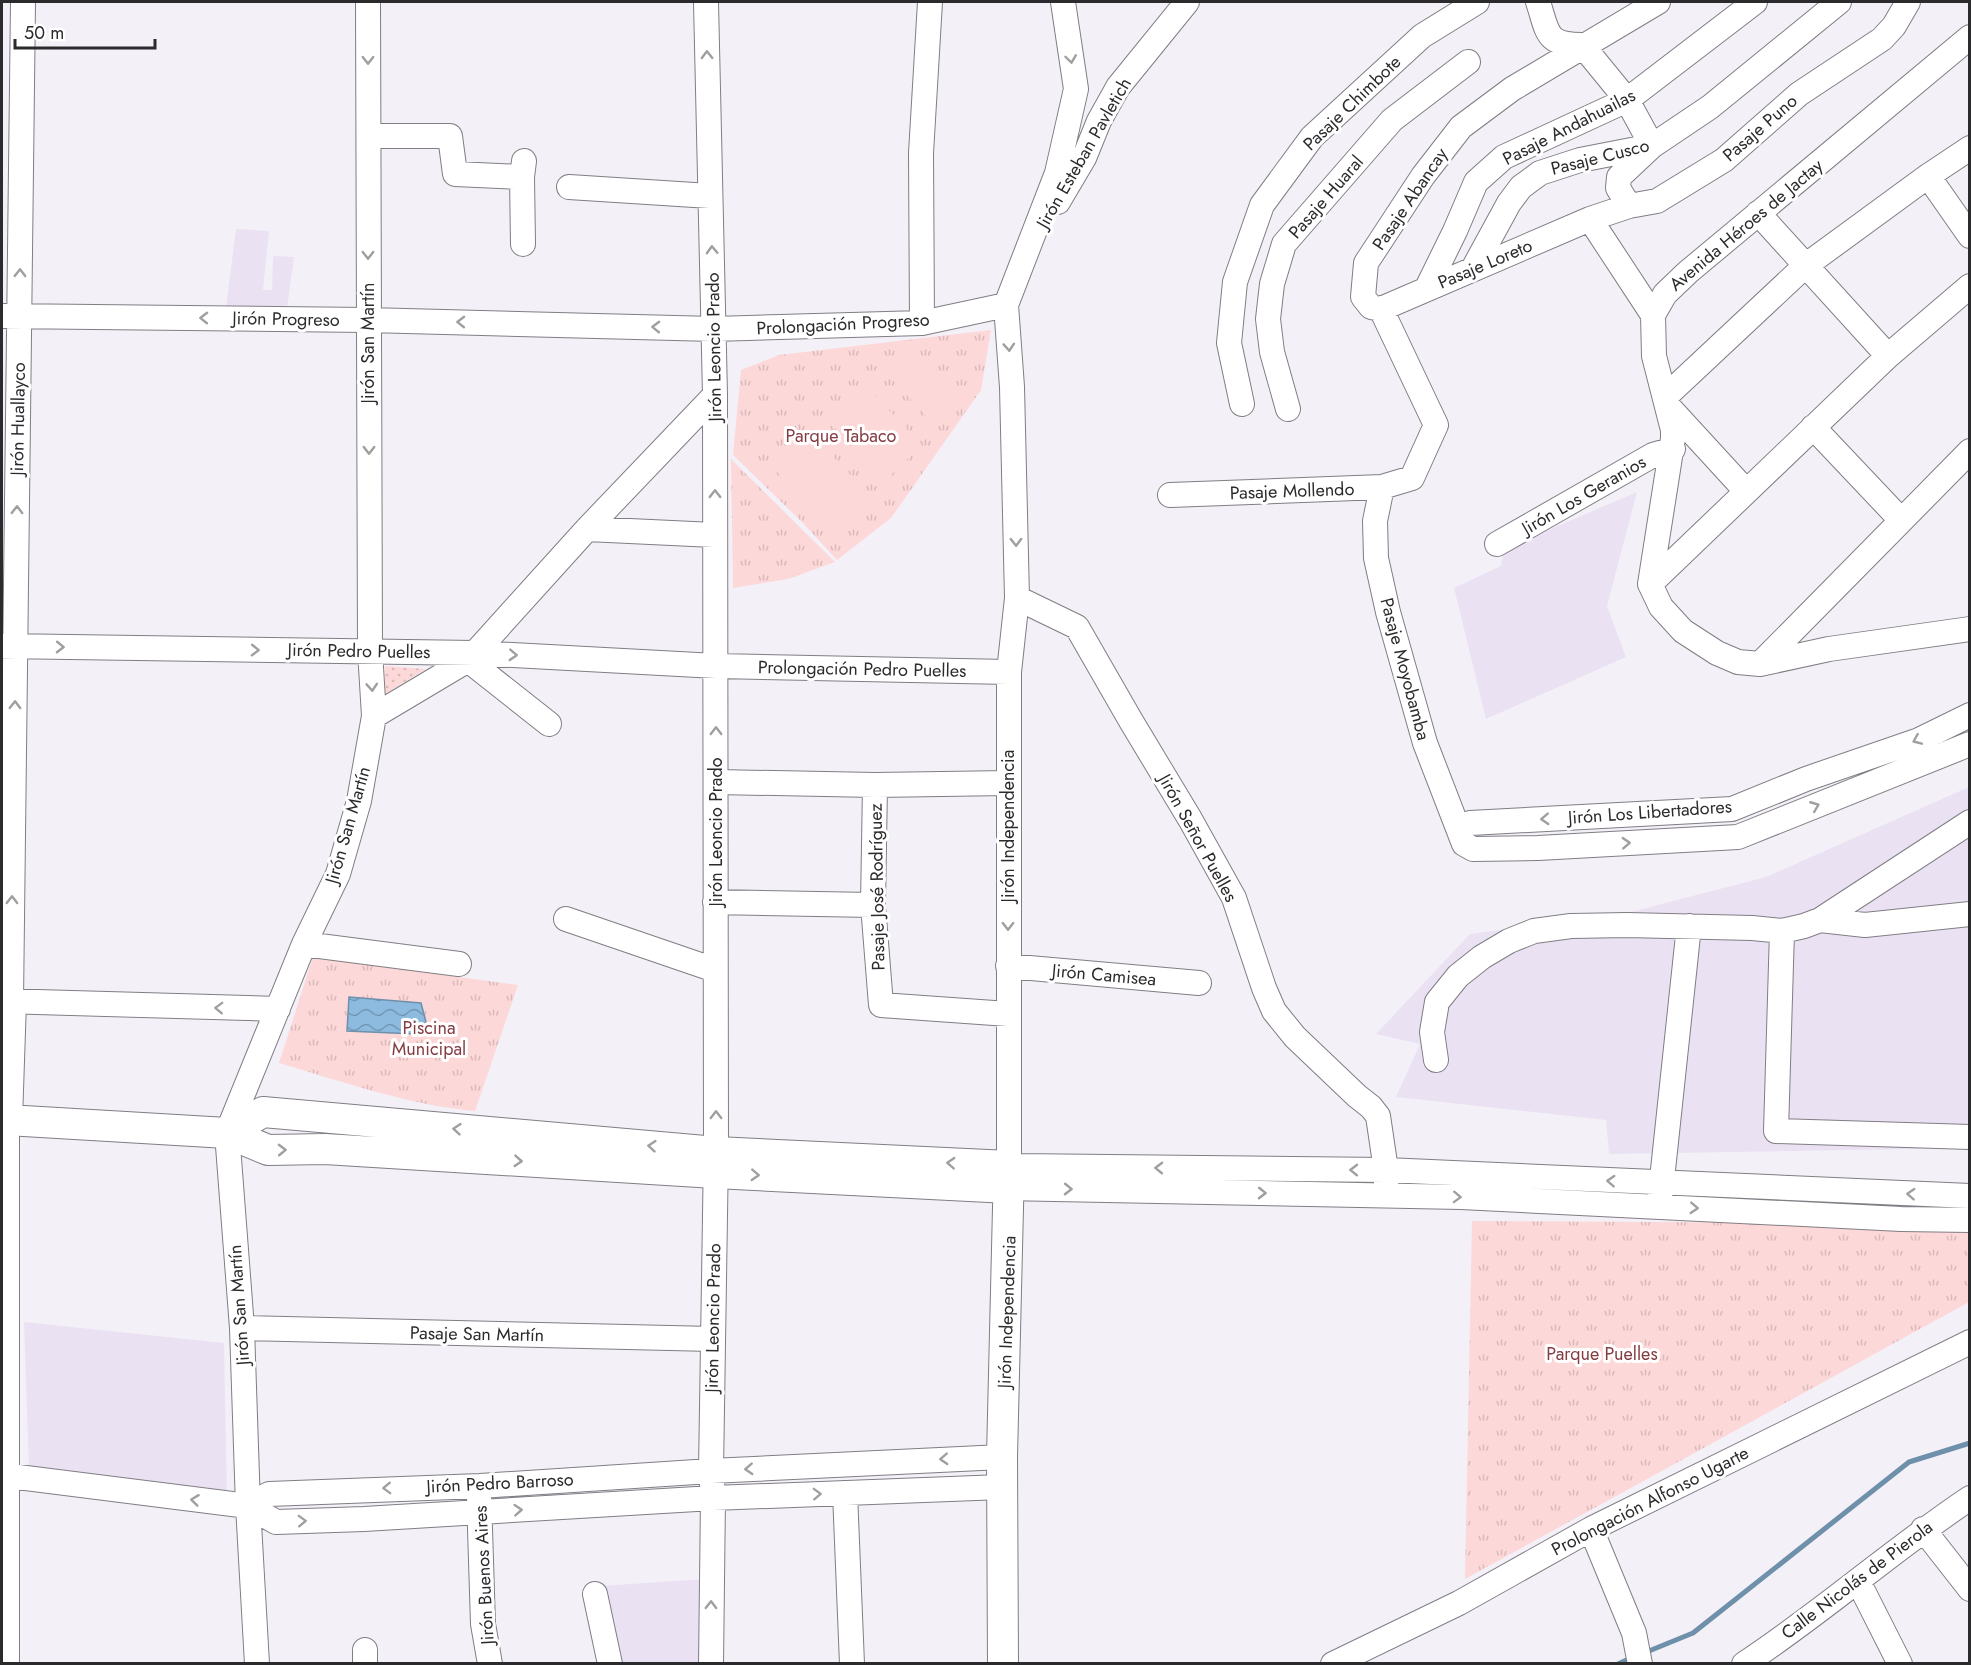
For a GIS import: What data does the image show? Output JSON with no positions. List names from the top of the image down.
{
  "streets": {
    "main road": ["Jirón Huallayco", "Jirón Independencia"],
    "street": [
      "Pasaje Chimbote",
      "Pasaje Andahuailas",
      "Pasaje Puno",
      "Jirón Esteban Pavletich",
      "Pasaje Cusco",
      "Pasaje Huaral",
      "Pasaje Abancay",
      "Avenida Héroes de Jactay",
      "Pasaje Loreto",
      "Jirón Progreso",
      "Prolongación Progreso",
      "Jirón San Martín",
      "Jirón Leoncio Prado",
      "Pasaje Mollendo",
      "Jirón Los Geranios",
      "Jirón Pedro Puelles",
      "Prolongación Pedro Puelles",
      "Pasaje Moyobamba",
      "Jirón Los Libertadores",
      "Jirón Señor Puelles",
      "Pasaje José Rodríguez",
      "Jirón Camisea",
      "Pasaje San Martín",
      "Jirón Pedro Barroso",
      "Prolongación Alfonso Ugarte",
      "Jirón Buenos Aires",
      "Calle Nicolás de Pierola"
    ]
  },
  "crossings": [
    ["Pasaje Andahuailas", "Pasaje Loreto"],
    ["Pasaje Puno", "Pasaje Loreto"],
    ["Jirón Esteban Pavletich", "Jirón Independencia"],
    ["Pasaje Cusco", "Pasaje Loreto"],
    ["Pasaje Abancay", "Pasaje Loreto"],
    ["Pasaje Abancay", "Pasaje Mollendo"],
    ["Jirón Progreso", "Prolongación Progreso"],
    ["Jirón Progreso", "Jirón San Martín"],
    ["Jirón Progreso", "Jirón Leoncio Prado"],
    ["Jirón Progreso", "Jirón Huallayco"],
    ["Prolongación Progreso", "Jirón Leoncio Prado"],
    ["Prolongación Progreso", "Jirón Independencia"],
    ["Jirón San Martín", "Jirón Pedro Puelles"],
    ["Jirón San Martín", "Pasaje San Martín"],
    ["Jirón San Martín", "Jirón Pedro Barroso"],
    ["Jirón Leoncio Prado", "Jirón Pedro Puelles"],
    ["Jirón Leoncio Prado", "Prolongación Pedro Puelles"],
    ["Jirón Leoncio Prado", "Pasaje San Martín"],
    ["Jirón Leoncio Prado", "Jirón Pedro Barroso"],
    ["Jirón Huallayco", "Jirón Pedro Puelles"],
    ["Pasaje Mollendo", "Pasaje Moyobamba"],
    ["Jirón Pedro Puelles", "Prolongación Pedro Puelles"],
    ["Prolongación Pedro Puelles", "Jirón Independencia"],
    ["Pasaje Moyobamba", "Jirón Los Libertadores"],
    ["Jirón Independencia", "Jirón Señor Puelles"],
    ["Jirón Independencia", "Pasaje José Rodríguez"],
    ["Jirón Independencia", "Jirón Camisea"],
    ["Jirón Independencia", "Jirón Pedro Barroso"],
    ["Jirón Pedro Barroso", "Jirón Buenos Aires"]
  ],
  "one_way": [
    "Jirón San Martín",
    "Jirón Huallayco",
    "Jirón Pedro Puelles",
    "Jirón Independencia"
  ],
  "parks": ["Parque Tabaco", "Piscina Municipal", "Parque Puelles"],
  "scale_bar": "50 m"
}
